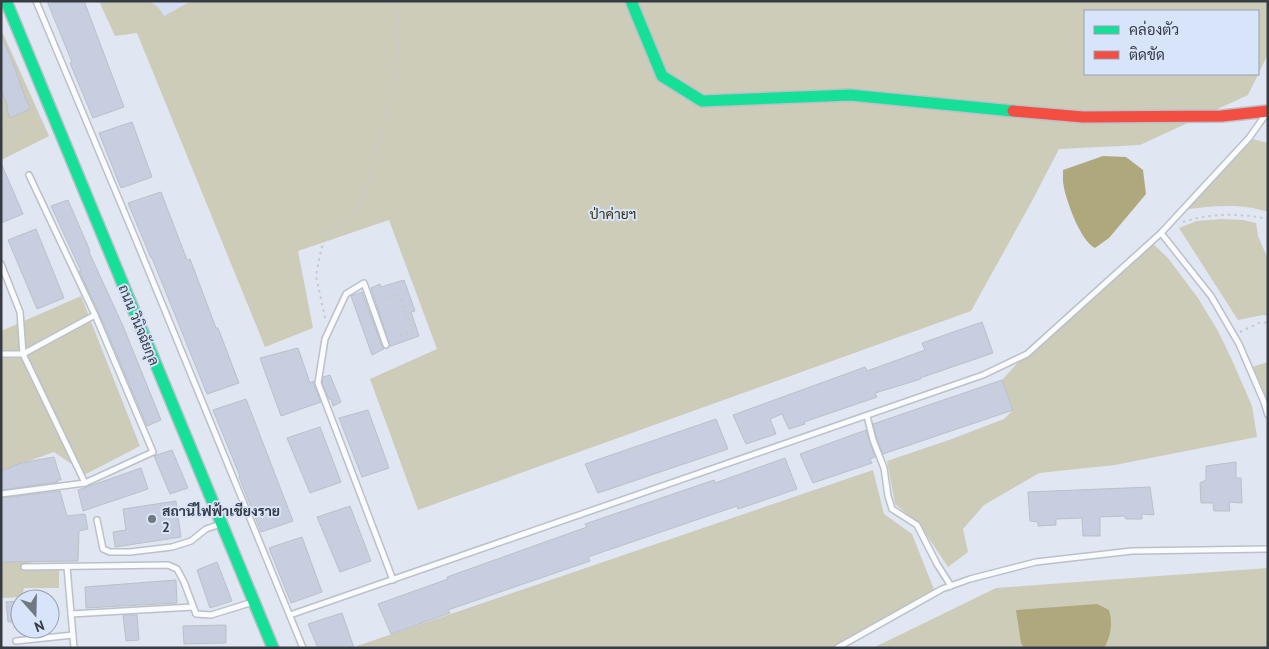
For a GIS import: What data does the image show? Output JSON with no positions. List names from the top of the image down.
{
  "streets": {
    "street": ["ถนน วินิจฉัยกุล"]
  },
  "parks": ["ป่าค่ายฯ"],
  "places": ["สถานีไฟฟ้าเชียงราย 2"],
  "legend": ["คล่องตัว", "ติดขัด"],
  "north": "bottom"
}
